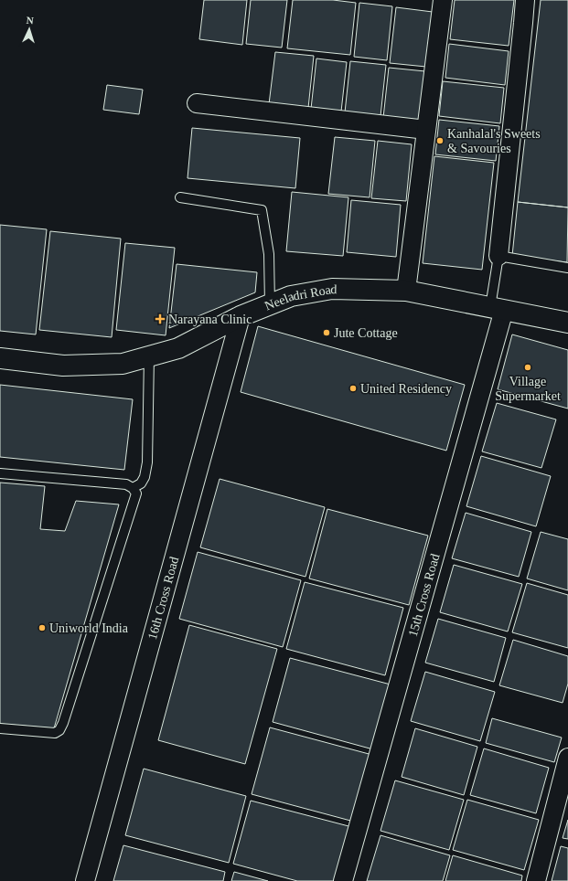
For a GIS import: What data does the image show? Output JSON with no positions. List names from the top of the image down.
{
  "streets": {
    "main road": ["Neeladri Road"],
    "street": ["15th Cross Road", "16th Cross Road"]
  },
  "crossings": [
    ["Neeladri Road", "15th Cross Road"],
    ["Neeladri Road", "16th Cross Road"]
  ],
  "places": {
    "other": [
      "Kanhalal's Sweets & Savouries",
      "Jute Cottage",
      "Village Supermarket",
      "United Residency",
      "Uniworld India"
    ],
    "health": ["Narayana Clinic"]
  },
  "north": "top"
}
